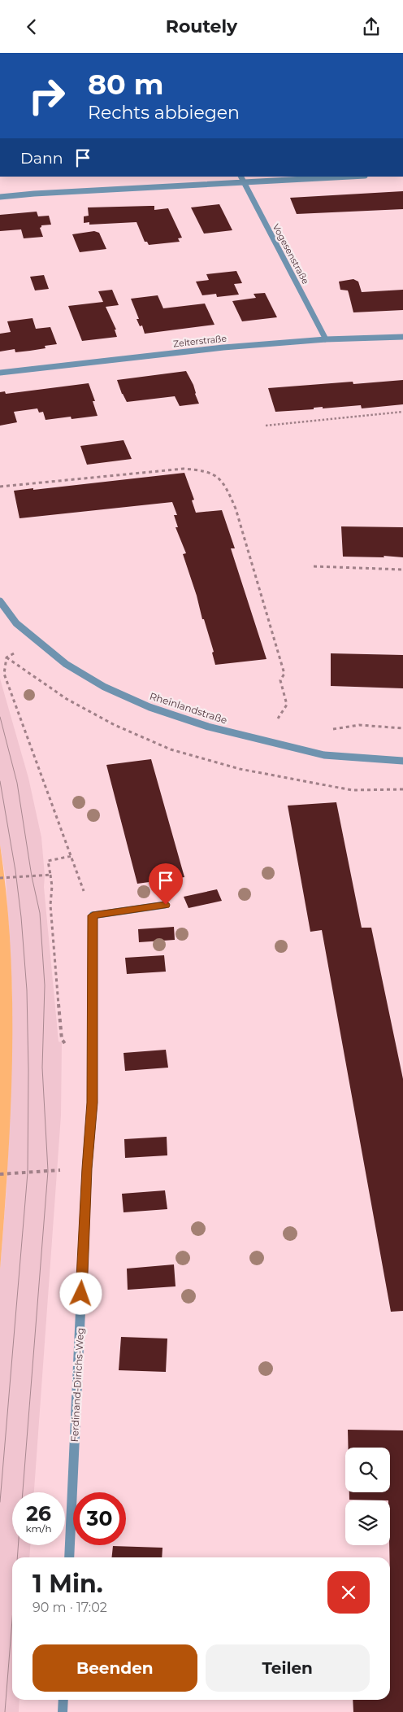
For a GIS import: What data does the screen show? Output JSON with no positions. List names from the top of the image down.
{
  "streets": {
    "street": [
      "Vogesenstraße",
      "Zelterstraße",
      "Rheinlandstraße",
      "Ferdinand-Dirichs-Weg"
    ]
  },
  "crossings": [
    ["Vogesenstraße", "Zelterstraße"]
  ],
  "page": {
    "header": "Routely",
    "turn": ["80 m", "Rechts abbiegen"],
    "then": "Dann",
    "speed": "26 km/h",
    "limit": "30",
    "heading": ["1 Min.", "90 m · 17:02"],
    "buttons": ["Beenden", "Teilen"]
  }
}
